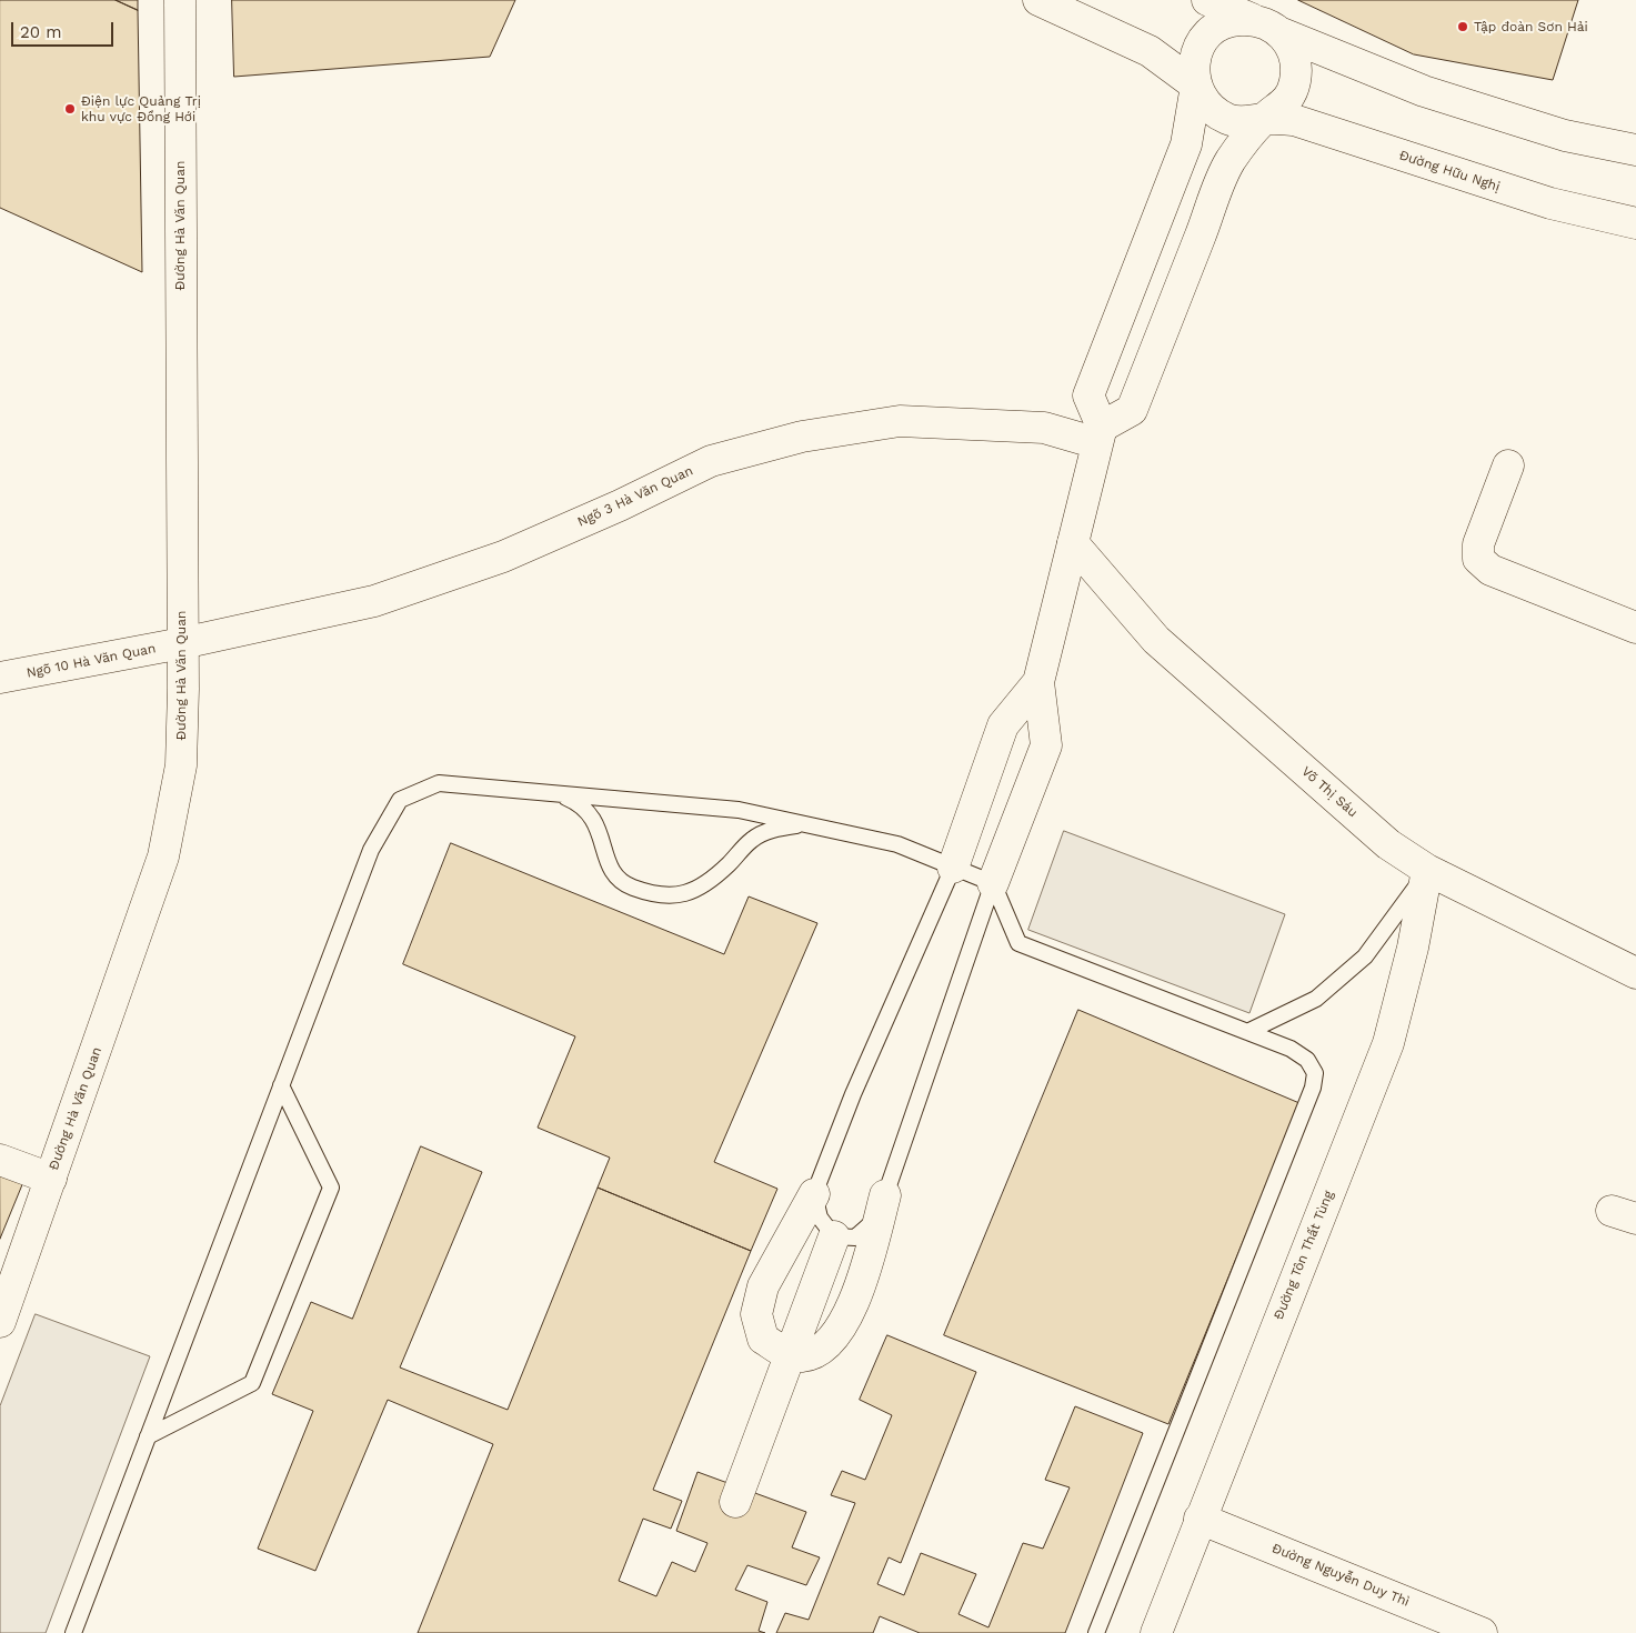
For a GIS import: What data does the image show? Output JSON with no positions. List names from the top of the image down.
{
  "streets": {
    "street": [
      "Đường Hữu Nghị",
      "Đường Hà Văn Quan",
      "Ngõ 3 Hà Văn Quan",
      "Ngõ 10 Hà Văn Quan",
      "Võ Thị Sáu",
      "Đường Tôn Thất Tùng",
      "Đường Nguyễn Duy Thì"
    ]
  },
  "crossings": [
    ["Đường Hà Văn Quan", "Ngõ 3 Hà Văn Quan"],
    ["Đường Hà Văn Quan", "Ngõ 10 Hà Văn Quan"],
    ["Ngõ 3 Hà Văn Quan", "Ngõ 10 Hà Văn Quan"],
    ["Võ Thị Sáu", "Đường Tôn Thất Tùng"],
    ["Đường Tôn Thất Tùng", "Đường Nguyễn Duy Thì"]
  ],
  "places": ["Tập đoàn Sơn Hải", "Điện lực Quảng Trị khu vực Đồng Hới"],
  "scale_bar": "20 m"
}
